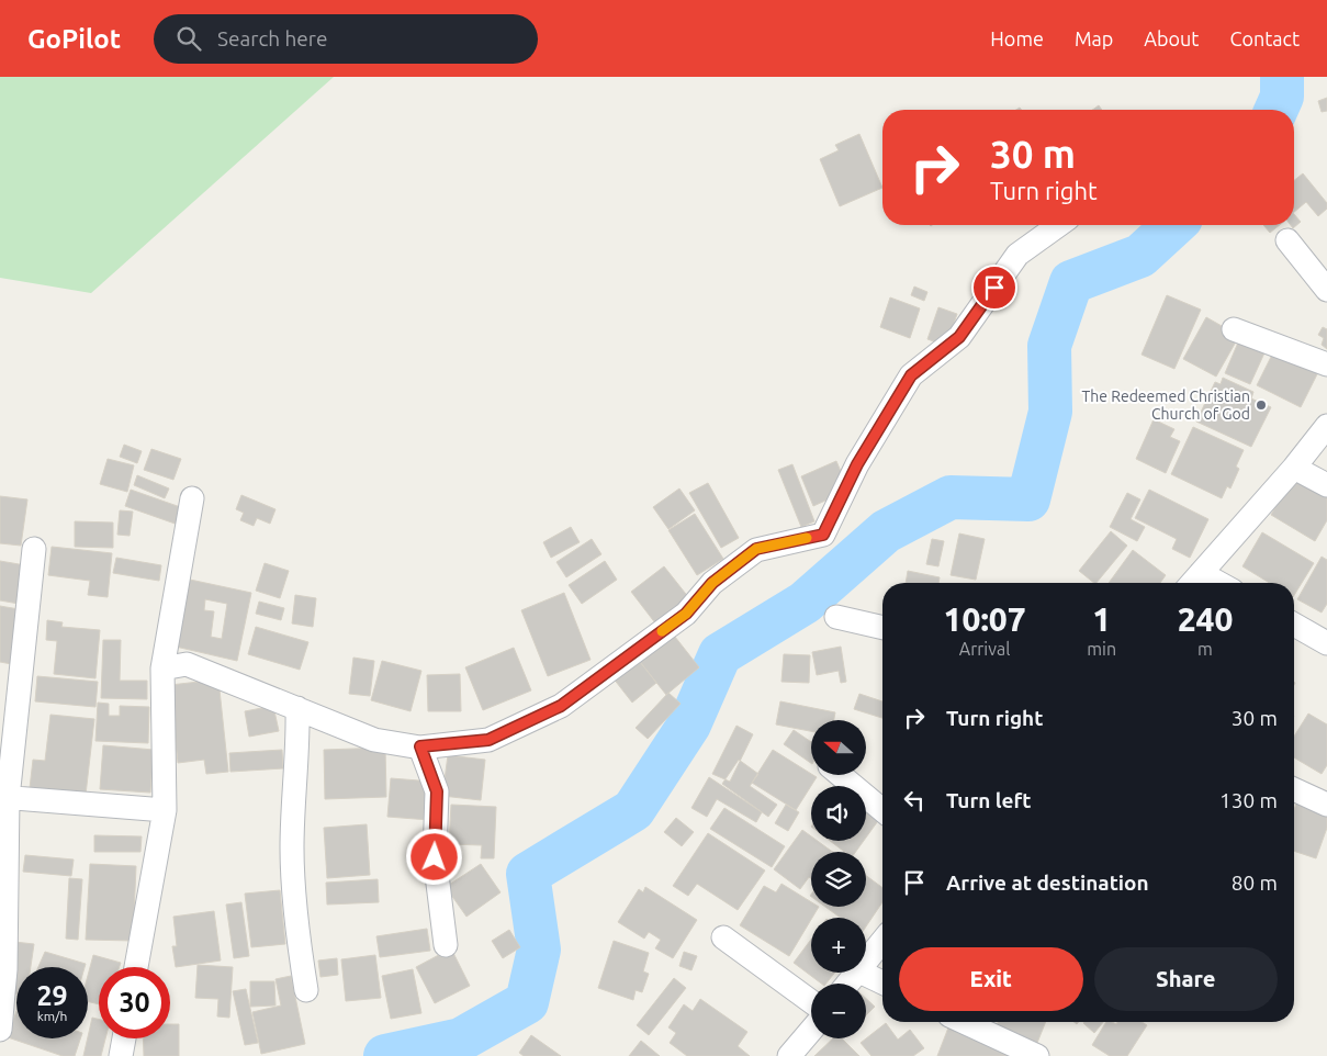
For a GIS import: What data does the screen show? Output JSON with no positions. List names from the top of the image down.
{
  "places": ["The Redeemed Christian Church of God"],
  "north": "left",
  "page": {
    "header": "GoPilot",
    "search": "Search here",
    "nav": [
      "Home",
      "Map",
      "About",
      "Contact"
    ],
    "turn": ["30 m", "Turn right"],
    "eta": [
      "10:07",
      "Arrival",
      "1",
      "min",
      "240",
      "m"
    ],
    "list": [
      {
        "name": "Turn right",
        "value": "30 m"
      },
      {
        "name": "Turn left",
        "value": "130 m"
      },
      {
        "name": "Arrive at destination",
        "value": "80 m"
      }
    ],
    "map_buttons": ["+", "−"],
    "buttons": ["Exit", "Share"],
    "speed": "29 km/h",
    "limit": "30"
  }
}
